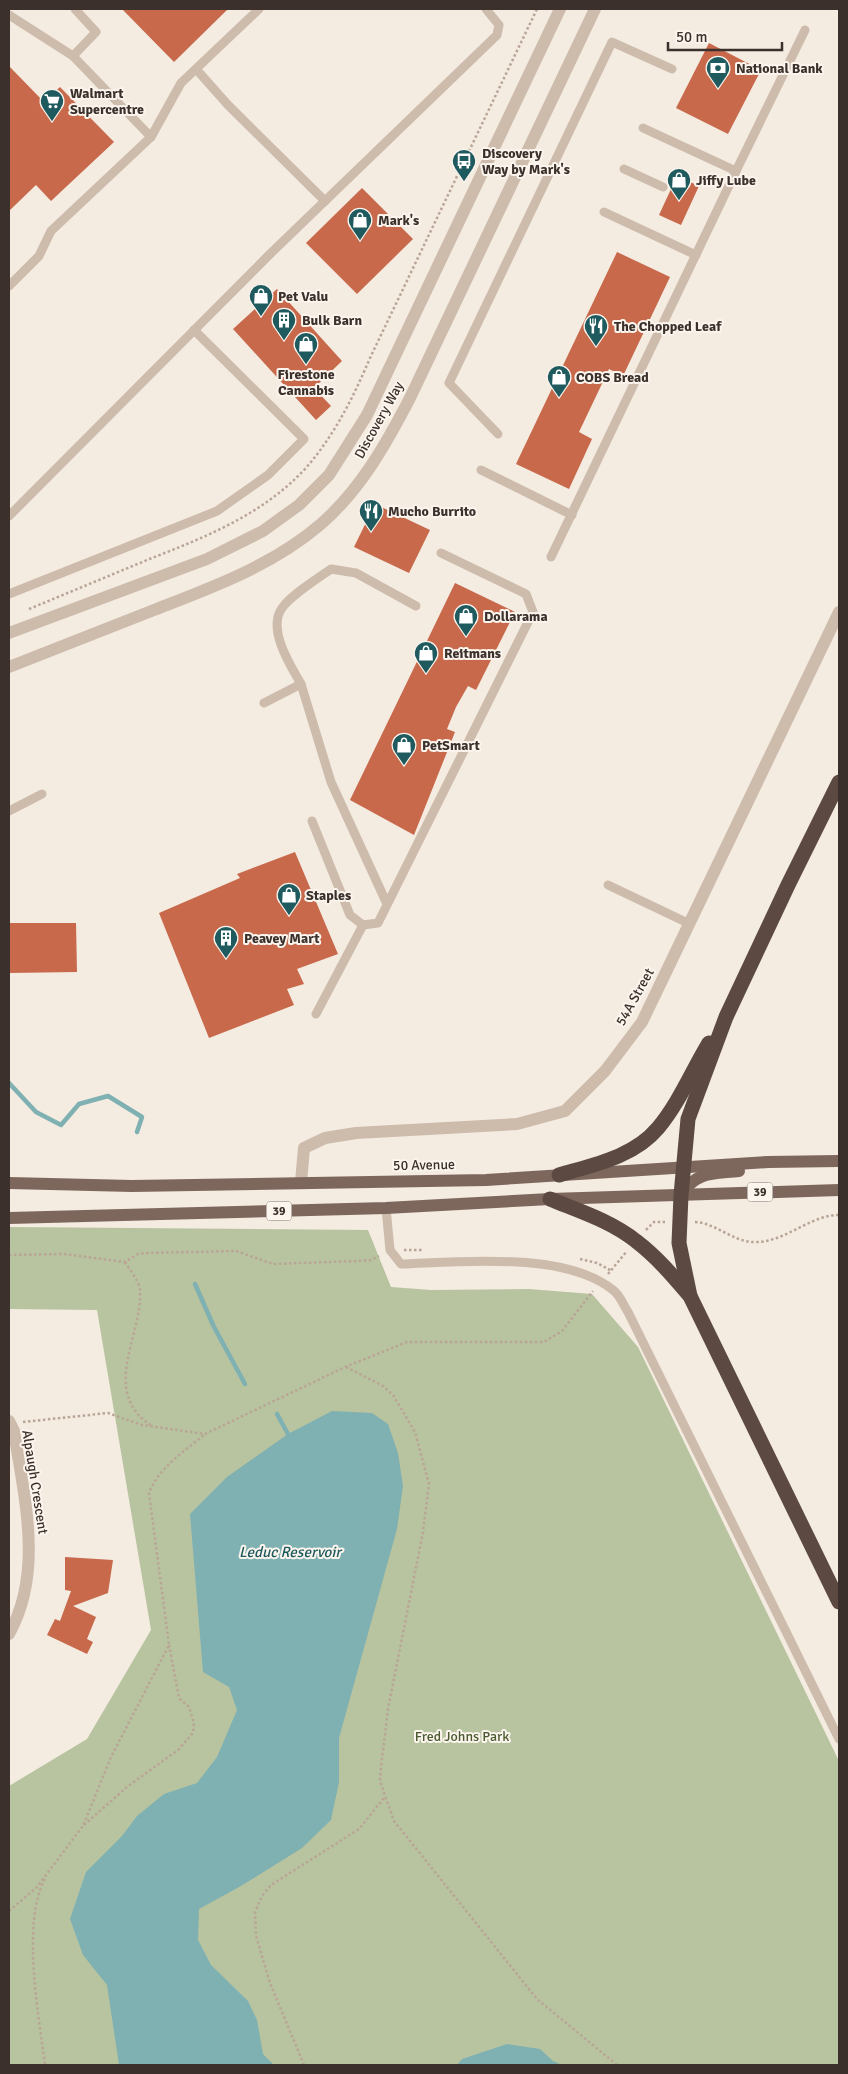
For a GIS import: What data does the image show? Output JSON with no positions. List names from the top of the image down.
{
  "streets": {
    "main road": ["50 Avenue", "39"],
    "street": ["Discovery Way", "54A Street", "Alpaugh Crescent"]
  },
  "crossings": [
    ["54A Street", "50 Avenue"]
  ],
  "water": ["Leduc Reservoir"],
  "parks": ["Fred Johns Park"],
  "places": {
    "bank": ["National Bank"],
    "supermarket": ["Walmart Supercentre"],
    "bus stop": ["Discovery Way by Mark's"],
    "shop": [
      "Jiffy Lube",
      "Mark's",
      "Pet Valu",
      "Firestone Cannabis",
      "COBS Bread",
      "Dollarama",
      "Reitmans",
      "PetSmart",
      "Staples"
    ],
    "building": ["Bulk Barn", "Peavey Mart"],
    "restaurant": ["The Chopped Leaf", "Mucho Burrito"]
  },
  "scale_bar": "50 m"
}
